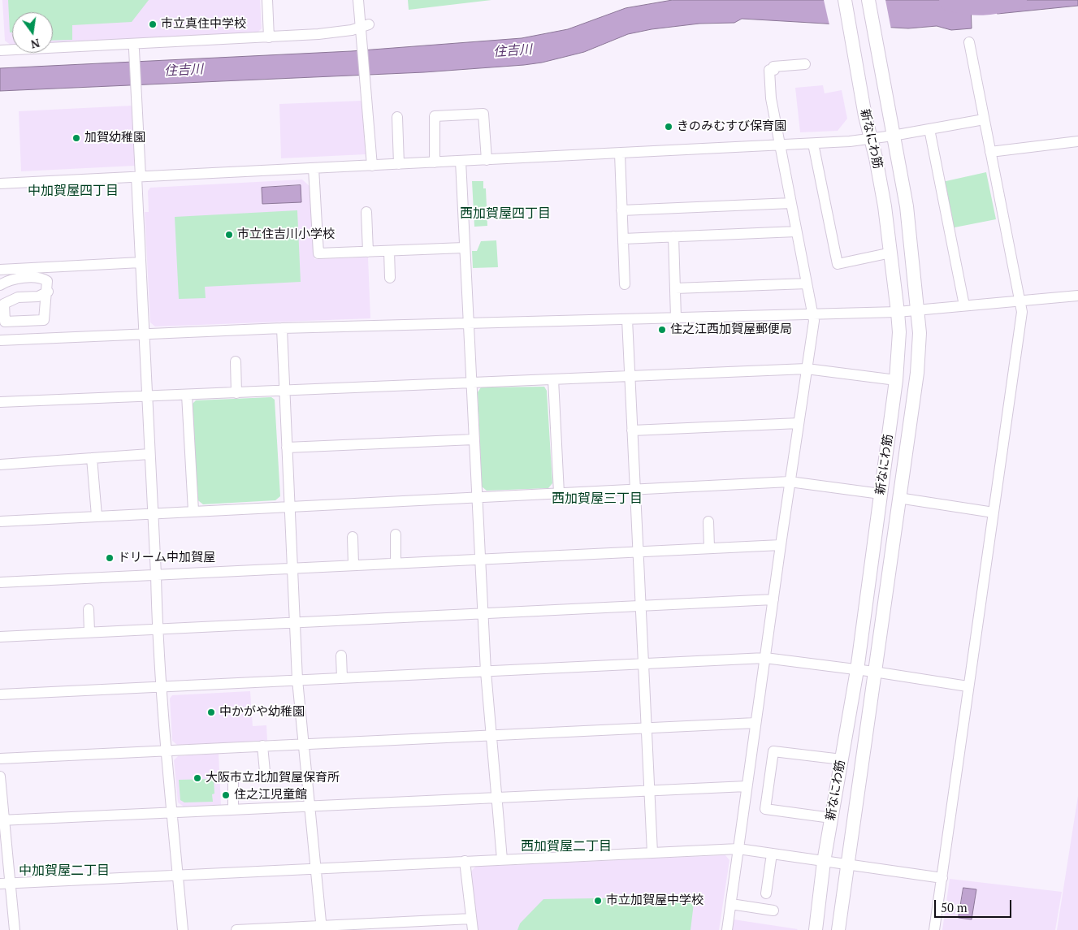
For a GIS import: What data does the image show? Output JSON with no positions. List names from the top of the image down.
{
  "streets": {
    "main road": ["新なにわ筋"]
  },
  "districts": [
    "中加賀屋四丁目",
    "西加賀屋四丁目",
    "西加賀屋三丁目",
    "西加賀屋二丁目",
    "中加賀屋二丁目"
  ],
  "water": ["住吉川"],
  "places": [
    "市立真住中学校",
    "きのみむすび保育園",
    "加賀幼稚園",
    "市立住吉川小学校",
    "住之江西加賀屋郵便局",
    "ドリーム中加賀屋",
    "中かがや幼稚園",
    "大阪市立北加賀屋保育所",
    "住之江児童館",
    "市立加賀屋中学校"
  ],
  "scale_bar": "50 m",
  "north": "bottom"
}
